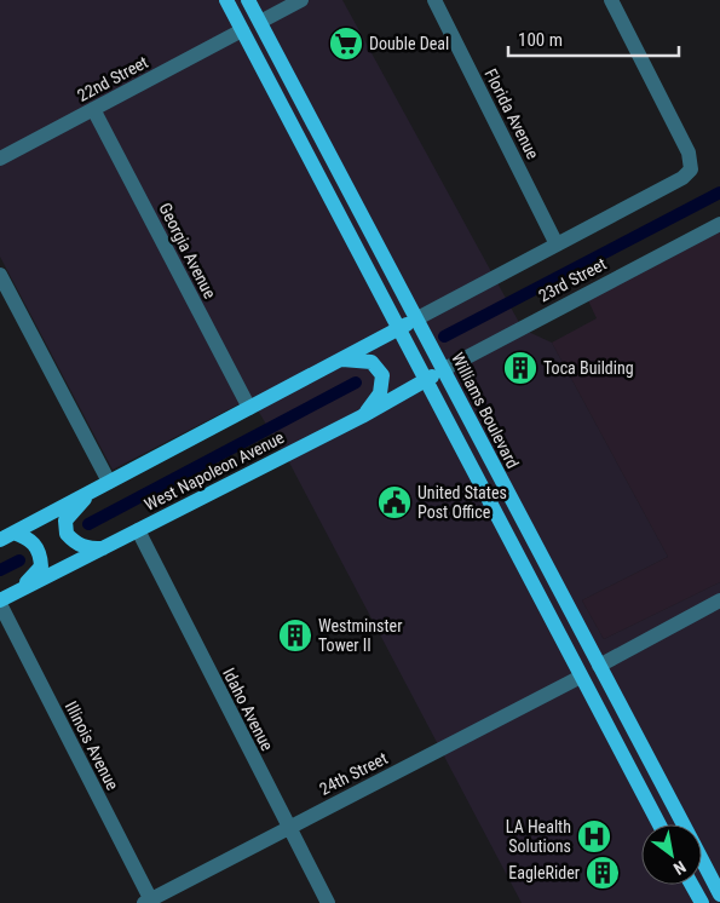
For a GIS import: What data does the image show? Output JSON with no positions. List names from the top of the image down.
{
  "streets": {
    "main road": ["Williams Boulevard", "West Napoleon Avenue"],
    "street": [
      "22nd Street",
      "Florida Avenue",
      "Georgia Avenue",
      "23rd Street",
      "Idaho Avenue",
      "Illinois Avenue",
      "24th Street"
    ]
  },
  "crossings": [
    ["22nd Street", "Georgia Avenue"],
    ["23rd Street", "Williams Boulevard"],
    ["23rd Street", "West Napoleon Avenue"],
    ["Williams Boulevard", "West Napoleon Avenue"],
    ["West Napoleon Avenue", "Idaho Avenue"],
    ["West Napoleon Avenue", "Illinois Avenue"],
    ["Idaho Avenue", "24th Street"],
    ["Illinois Avenue", "24th Street"]
  ],
  "places": {
    "supermarket": ["Double Deal"],
    "building": ["Toca Building", "Westminster Tower II", "EagleRider"],
    "public building": ["United States Post Office"],
    "hospital": ["LA Health Solutions"]
  },
  "scale_bar": "100 m",
  "north": "bottom right"
}
